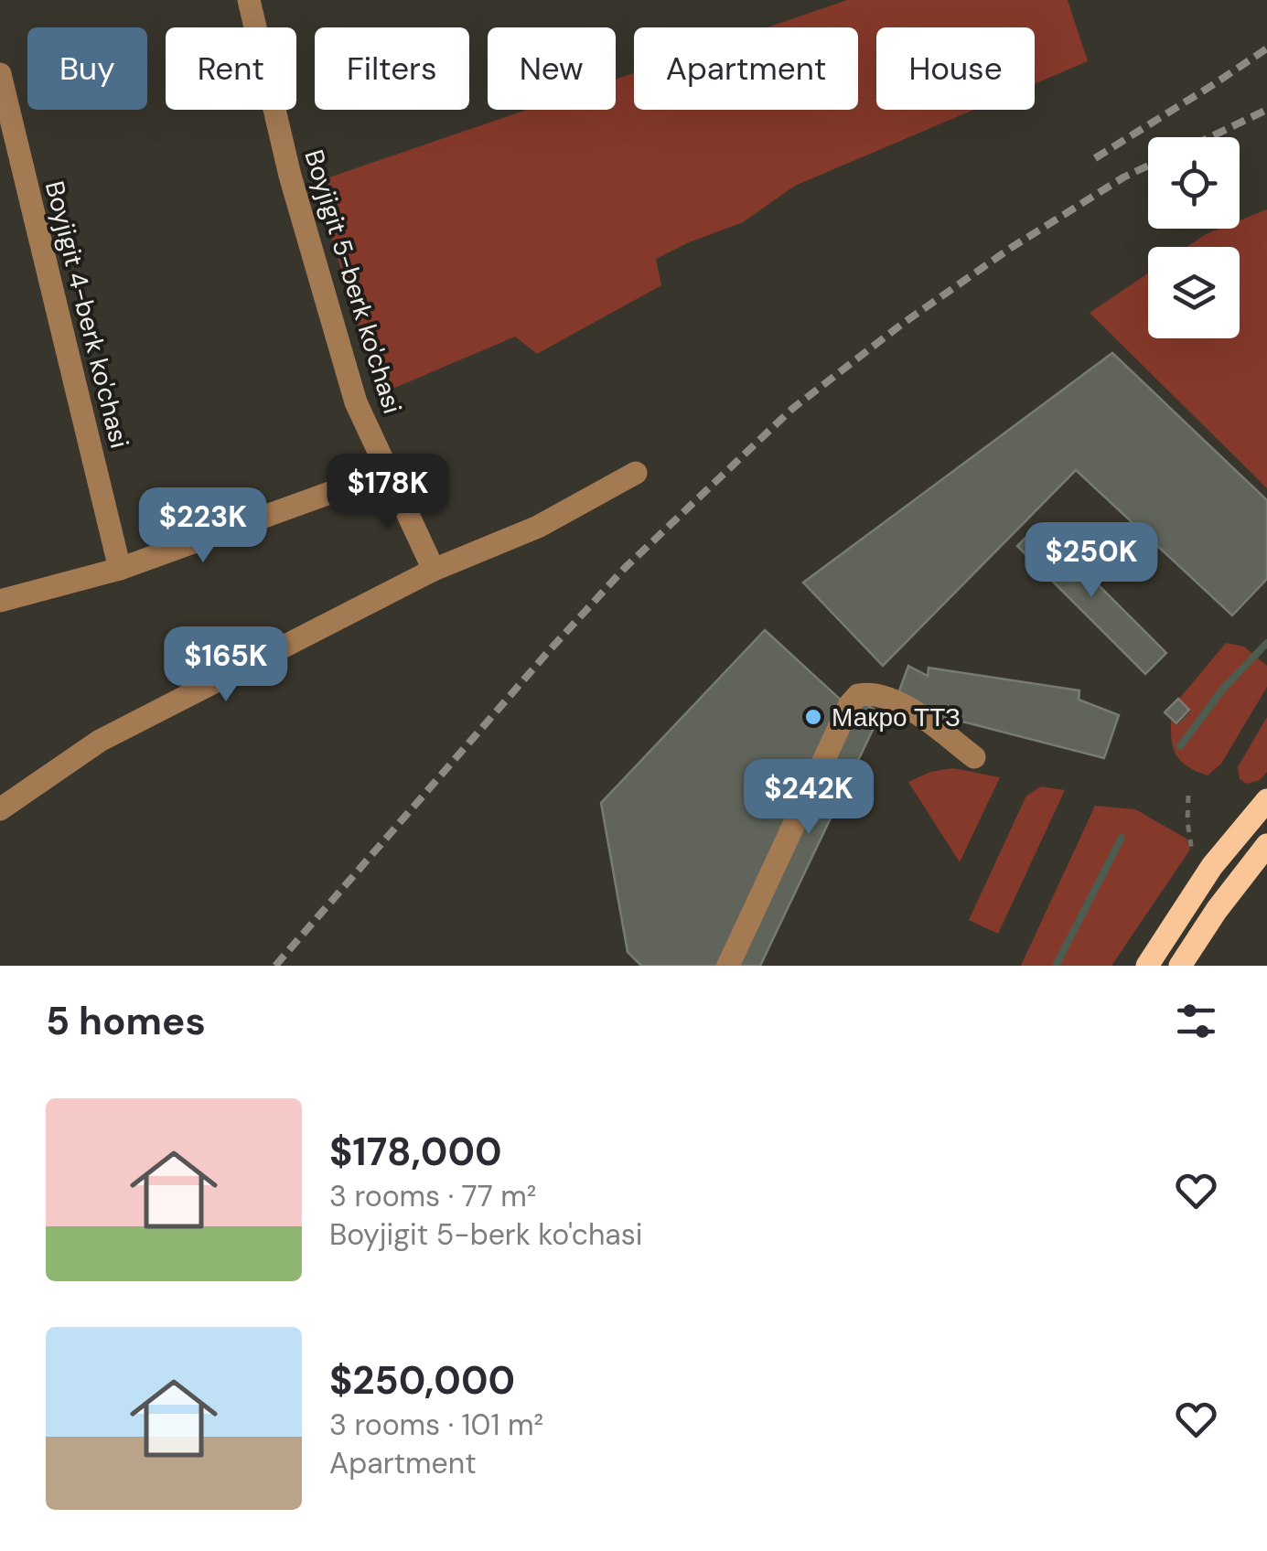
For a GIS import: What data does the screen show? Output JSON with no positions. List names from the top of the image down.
{
  "streets": {
    "street": ["Boyjigit 5-berk ko'chasi", "Boyjigit 4-berk ko'chasi"]
  },
  "places": ["Макро ТТЗ"],
  "page": {
    "chip": [
      "Buy",
      "Rent",
      "Filters",
      "New",
      "Apartment",
      "House"
    ],
    "price": [
      "$178K",
      "$223K",
      "$250K",
      "$165K",
      "$242K"
    ],
    "heading": "5 homes",
    "list": [
      {
        "name": "$178,000",
        "note": "3 rooms · 77 m² · Boyjigit 5-berk ko'chasi"
      },
      {
        "name": "$250,000",
        "note": "3 rooms · 101 m² · Apartment"
      }
    ]
  }
}
